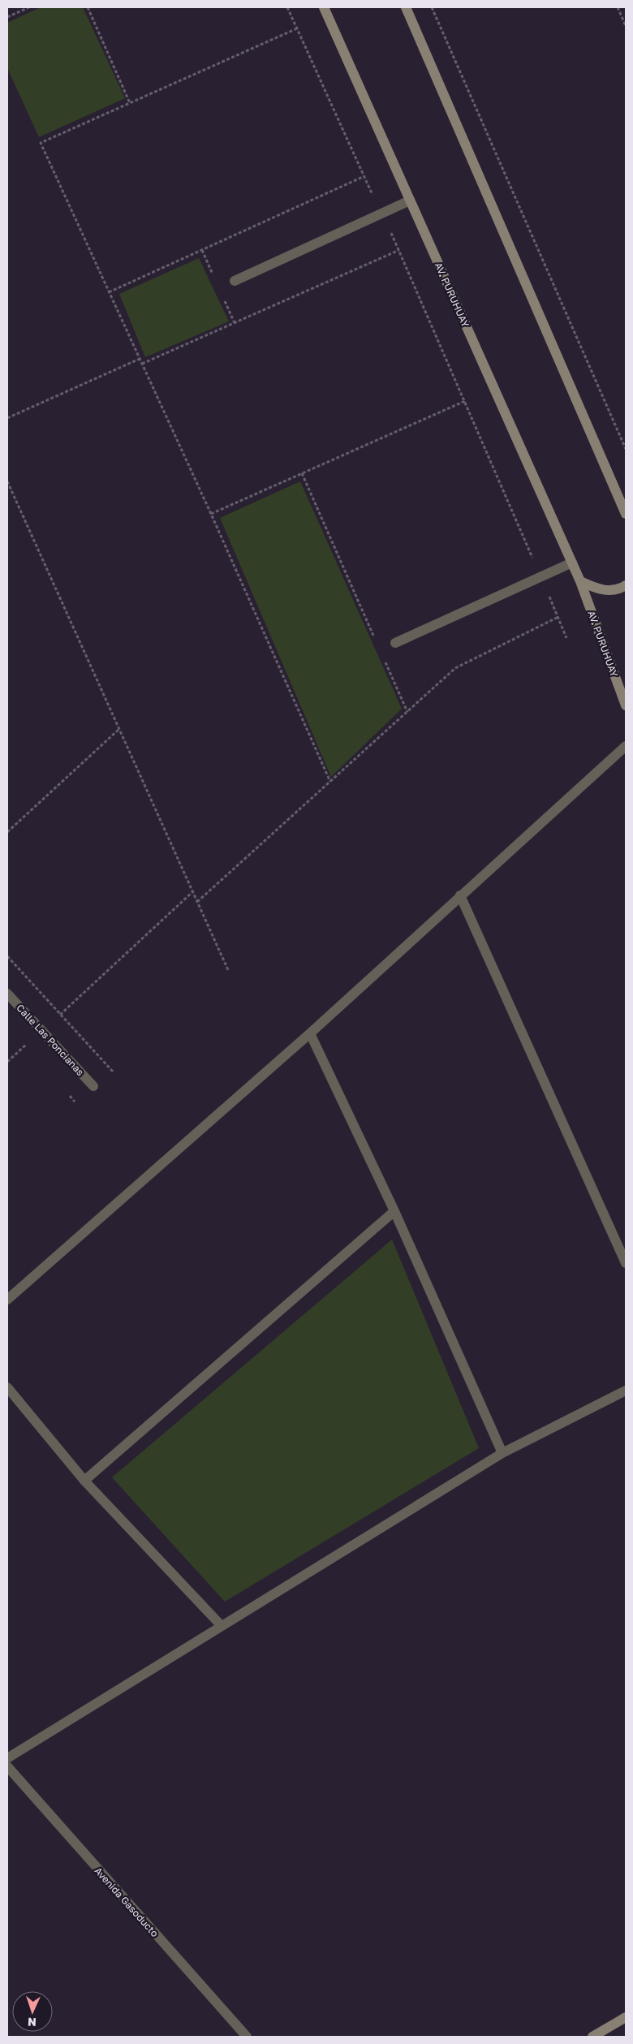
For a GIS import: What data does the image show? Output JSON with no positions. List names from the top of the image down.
{
  "streets": {
    "main road": ["AV. PURUHUAY"],
    "street": ["Calle Las Poncianas", "Avenida Gasoducto"]
  },
  "north": "bottom"
}
